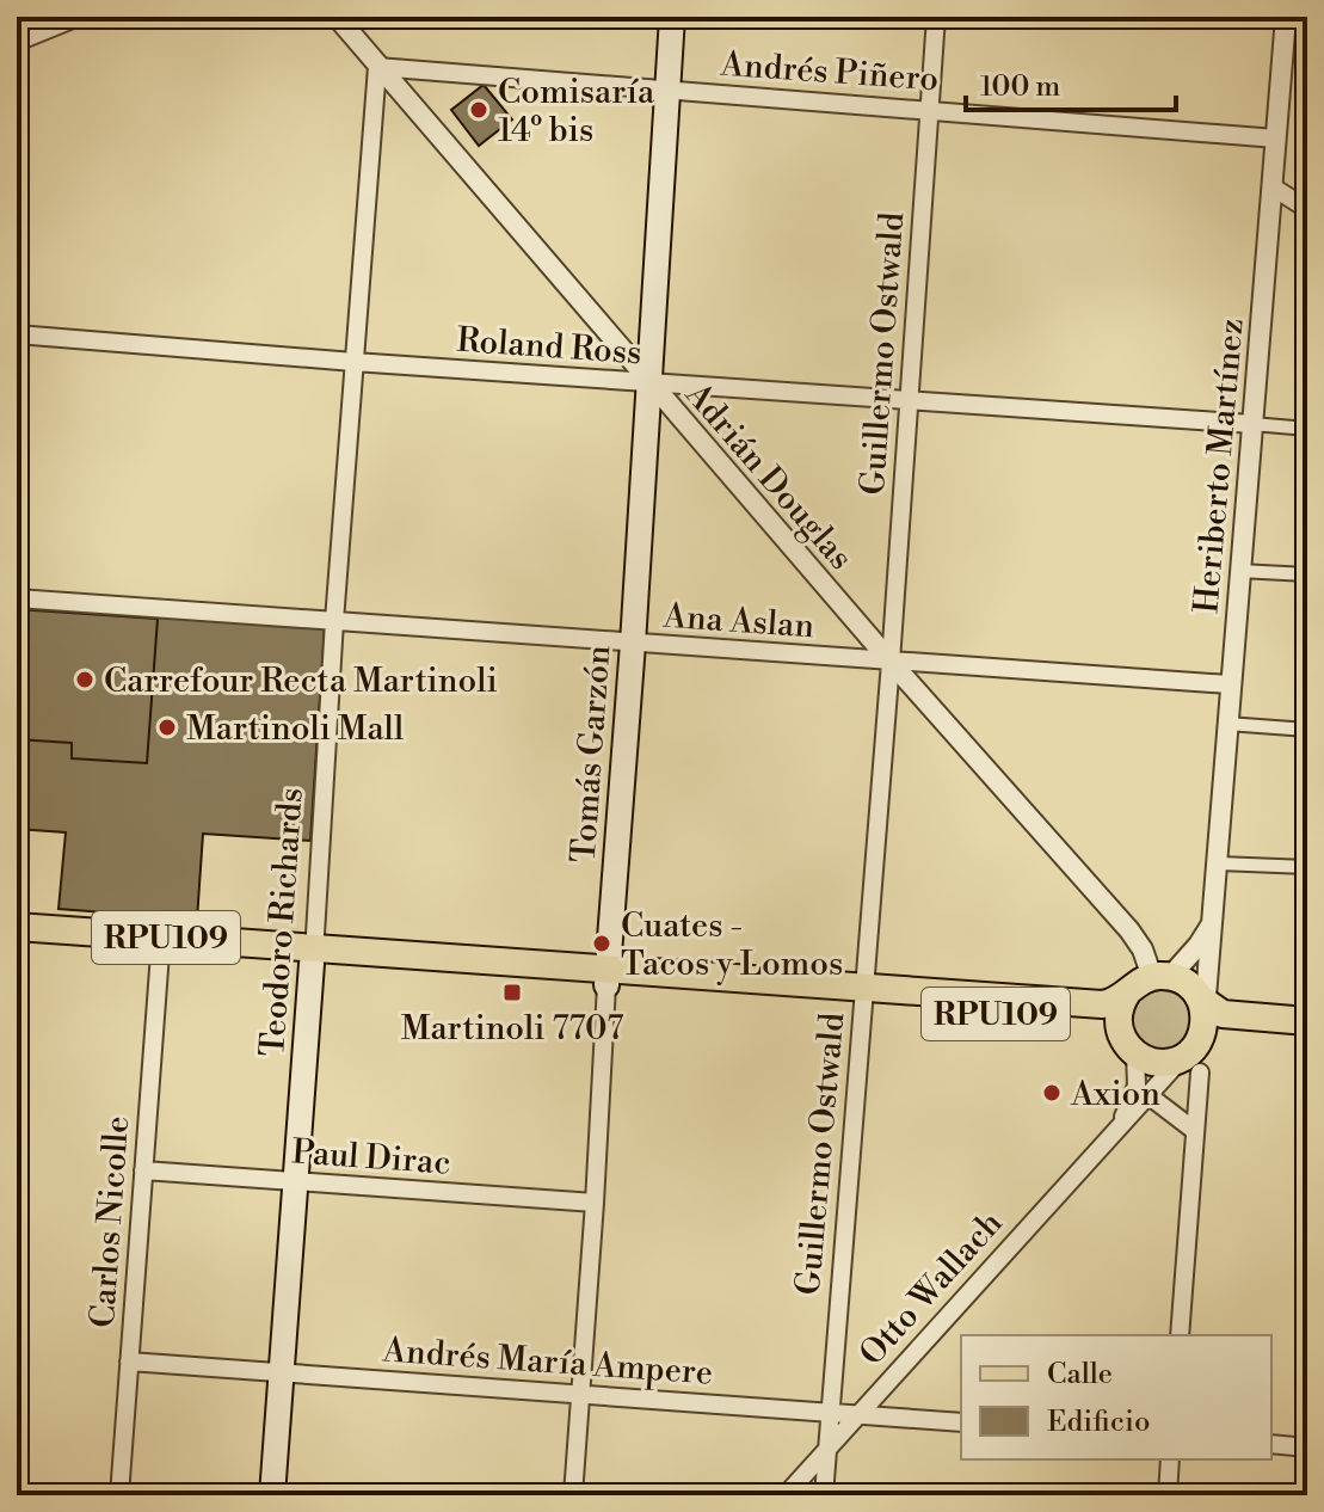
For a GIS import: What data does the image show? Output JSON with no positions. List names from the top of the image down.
{
  "streets": {
    "main road": ["Tomás Garzón", "Teodoro Richards", "RPU109"],
    "street": [
      "Andrés Piñero",
      "Roland Ross",
      "Guillermo Ostwald",
      "Heriberto Martínez",
      "Adrián Douglas",
      "Ana Aslan",
      "Paul Dirac",
      "Carlos Nicolle",
      "Otto Wallach",
      "Andrés María Ampere"
    ]
  },
  "crossings": [
    ["Andrés Piñero", "Guillermo Ostwald"],
    ["Andrés Piñero", "Heriberto Martínez"],
    ["Andrés Piñero", "Adrián Douglas"],
    ["Andrés Piñero", "Tomás Garzón"],
    ["Andrés Piñero", "Teodoro Richards"],
    ["Roland Ross", "Guillermo Ostwald"],
    ["Roland Ross", "Heriberto Martínez"],
    ["Roland Ross", "Adrián Douglas"],
    ["Roland Ross", "Tomás Garzón"],
    ["Roland Ross", "Teodoro Richards"],
    ["Guillermo Ostwald", "Adrián Douglas"],
    ["Guillermo Ostwald", "Ana Aslan"],
    ["Guillermo Ostwald", "RPU109"],
    ["Guillermo Ostwald", "Otto Wallach"],
    ["Guillermo Ostwald", "Andrés María Ampere"],
    ["Heriberto Martínez", "Adrián Douglas"],
    ["Heriberto Martínez", "Ana Aslan"],
    ["Heriberto Martínez", "RPU109"],
    ["Heriberto Martínez", "Otto Wallach"],
    ["Adrián Douglas", "Ana Aslan"],
    ["Adrián Douglas", "Tomás Garzón"],
    ["Adrián Douglas", "Teodoro Richards"],
    ["Adrián Douglas", "RPU109"],
    ["Adrián Douglas", "Otto Wallach"],
    ["Ana Aslan", "Tomás Garzón"],
    ["Ana Aslan", "Teodoro Richards"],
    ["Tomás Garzón", "RPU109"],
    ["Tomás Garzón", "Paul Dirac"],
    ["Tomás Garzón", "Andrés María Ampere"],
    ["Teodoro Richards", "RPU109"],
    ["Teodoro Richards", "Paul Dirac"],
    ["Teodoro Richards", "Andrés María Ampere"],
    ["RPU109", "Carlos Nicolle"],
    ["RPU109", "Otto Wallach"],
    ["Paul Dirac", "Carlos Nicolle"],
    ["Carlos Nicolle", "Andrés María Ampere"],
    ["Otto Wallach", "Andrés María Ampere"]
  ],
  "places": {
    "other": [
      "Comisaría 14º bis",
      "Carrefour Recta Martinoli",
      "Martinoli Mall",
      "Cuates - Tacos y Lomos",
      "Axion"
    ],
    "transit": ["Martinoli 7707"]
  },
  "legend": ["Calle", "Edificio"],
  "scale_bar": "100 m"
}
